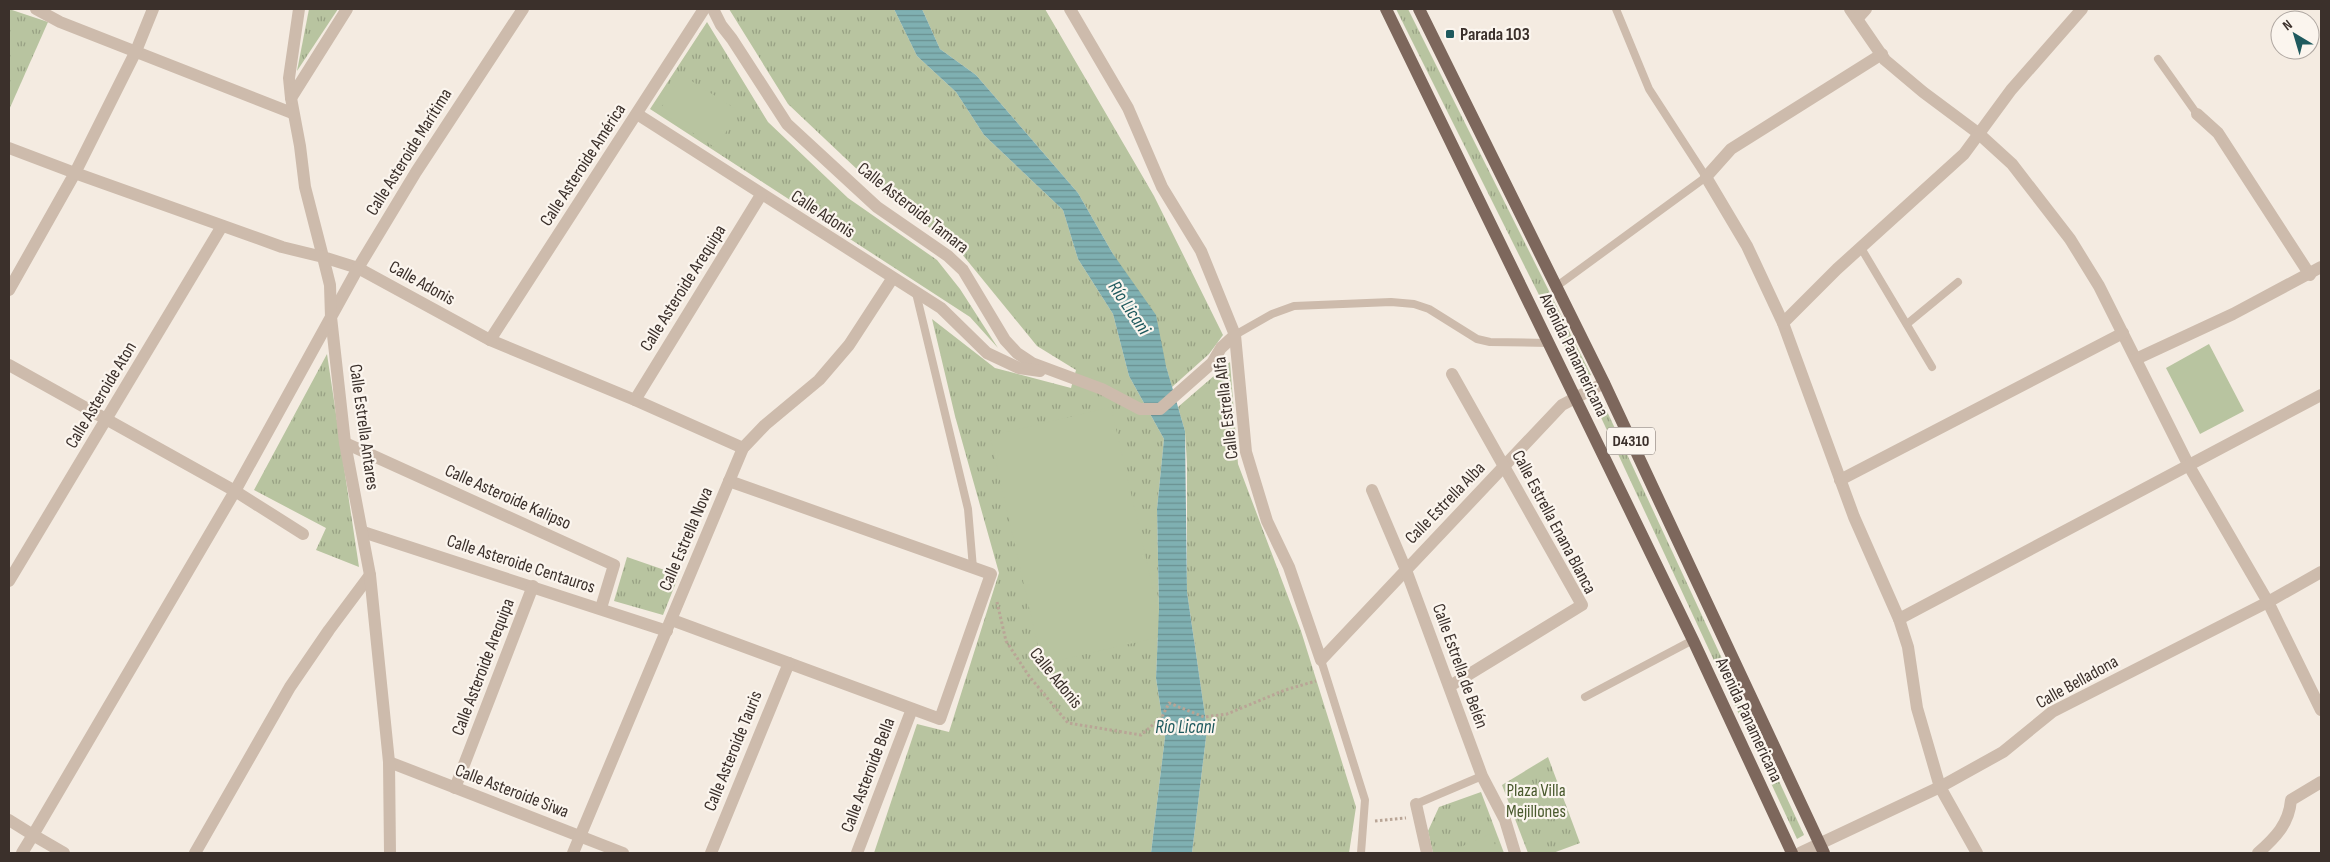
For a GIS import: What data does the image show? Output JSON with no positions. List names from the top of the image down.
{
  "streets": {
    "main road": ["Avenida Panamericana", "D4310"],
    "street": [
      "Calle Asteroide Marítima",
      "Calle Asteroide América",
      "Calle Asteroide Tamara",
      "Calle Adonis",
      "Calle Asteroide Arequipa",
      "Calle Asteroide Aton",
      "Calle Estrella Alfa",
      "Calle Estrella Antares",
      "Calle Asteroide Kalipso",
      "Calle Estrella Alba",
      "Calle Estrella Enana Blanca",
      "Calle Estrella Nova",
      "Calle Asteroide Centauros",
      "Calle Estrella de Belén",
      "Calle Belladona",
      "Calle Asteroide Tauris",
      "Calle Asteroide Bella",
      "Calle Asteroide Siwa"
    ]
  },
  "crossings": [
    ["Calle Asteroide Marítima", "Calle Adonis"],
    ["Calle Asteroide Marítima", "Calle Estrella Antares"],
    ["Calle Asteroide América", "Calle Adonis"],
    ["Calle Asteroide Tamara", "Calle Adonis"],
    ["Calle Adonis", "Calle Asteroide Arequipa"],
    ["Calle Adonis", "Calle Asteroide Aton"],
    ["Calle Adonis", "Calle Estrella Alfa"],
    ["Calle Adonis", "Calle Estrella Antares"],
    ["Calle Adonis", "Calle Estrella Nova"],
    ["Calle Adonis", "Calle Asteroide Centauros"],
    ["Calle Asteroide Arequipa", "Calle Asteroide Centauros"],
    ["Calle Asteroide Arequipa", "Calle Asteroide Siwa"],
    ["Avenida Panamericana", "Calle Estrella Alba"],
    ["Avenida Panamericana", "Calle Belladona"],
    ["Calle Estrella Alfa", "Calle Estrella Alba"],
    ["Calle Estrella Antares", "Calle Asteroide Kalipso"],
    ["Calle Estrella Antares", "Calle Asteroide Centauros"],
    ["Calle Estrella Antares", "Calle Asteroide Siwa"],
    ["Calle Asteroide Kalipso", "Calle Asteroide Centauros"],
    ["Calle Estrella Alba", "Calle Estrella Enana Blanca"],
    ["Calle Estrella Alba", "Calle Estrella de Belén"],
    ["Calle Estrella Enana Blanca", "Calle Estrella de Belén"],
    ["Calle Estrella Nova", "Calle Asteroide Centauros"],
    ["Calle Estrella Nova", "Calle Asteroide Siwa"],
    ["Calle Asteroide Centauros", "Calle Asteroide Tauris"],
    ["Calle Asteroide Centauros", "Calle Asteroide Bella"]
  ],
  "water": ["Río Licani"],
  "parks": ["Plaza Villa Mejillones"],
  "places": {
    "transit": ["Parada 103"]
  },
  "north": "top left"
}
